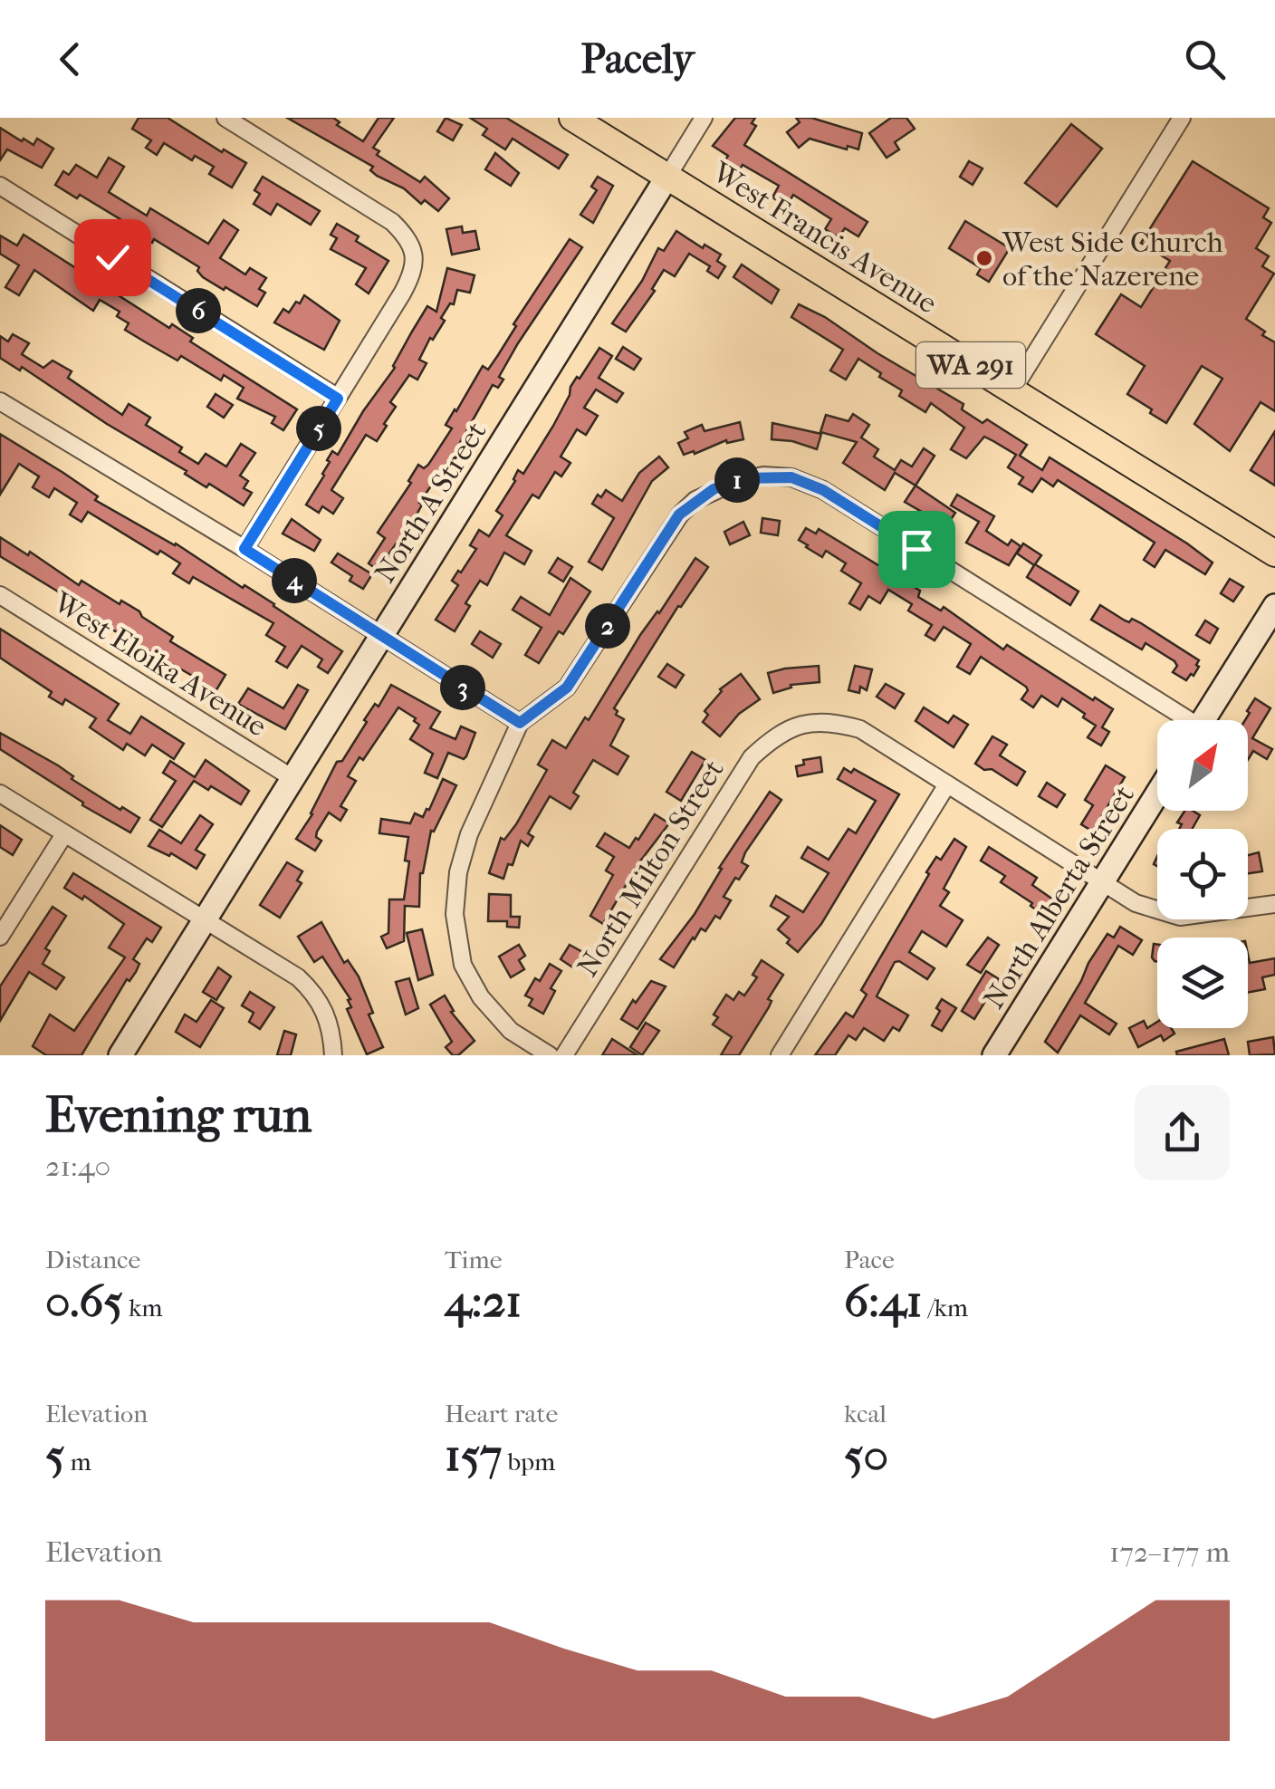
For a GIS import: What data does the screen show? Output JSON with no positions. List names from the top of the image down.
{
  "streets": {
    "main road": ["West Francis Avenue", "WA 291"],
    "street": [
      "North A Street",
      "West Eloika Avenue",
      "North Milton Street",
      "North Alberta Street"
    ]
  },
  "crossings": [
    ["West Francis Avenue", "North A Street"],
    ["North A Street", "West Eloika Avenue"]
  ],
  "places": ["West Side Church of the Nazerene"],
  "north": "top right",
  "page": {
    "header": "Pacely",
    "pins": [
      "6",
      "5",
      "1",
      "4",
      "2",
      "3"
    ],
    "heading": ["Evening run", "21:40"],
    "stats": [
      ["Distance", "0.65 km"],
      ["Time", "4:21"],
      ["Pace", "6:41 /km"],
      ["Elevation", "5 m"],
      ["Heart rate", "157 bpm"],
      ["kcal", "50"]
    ],
    "chart": ["Elevation", "172–177 m"]
  }
}
